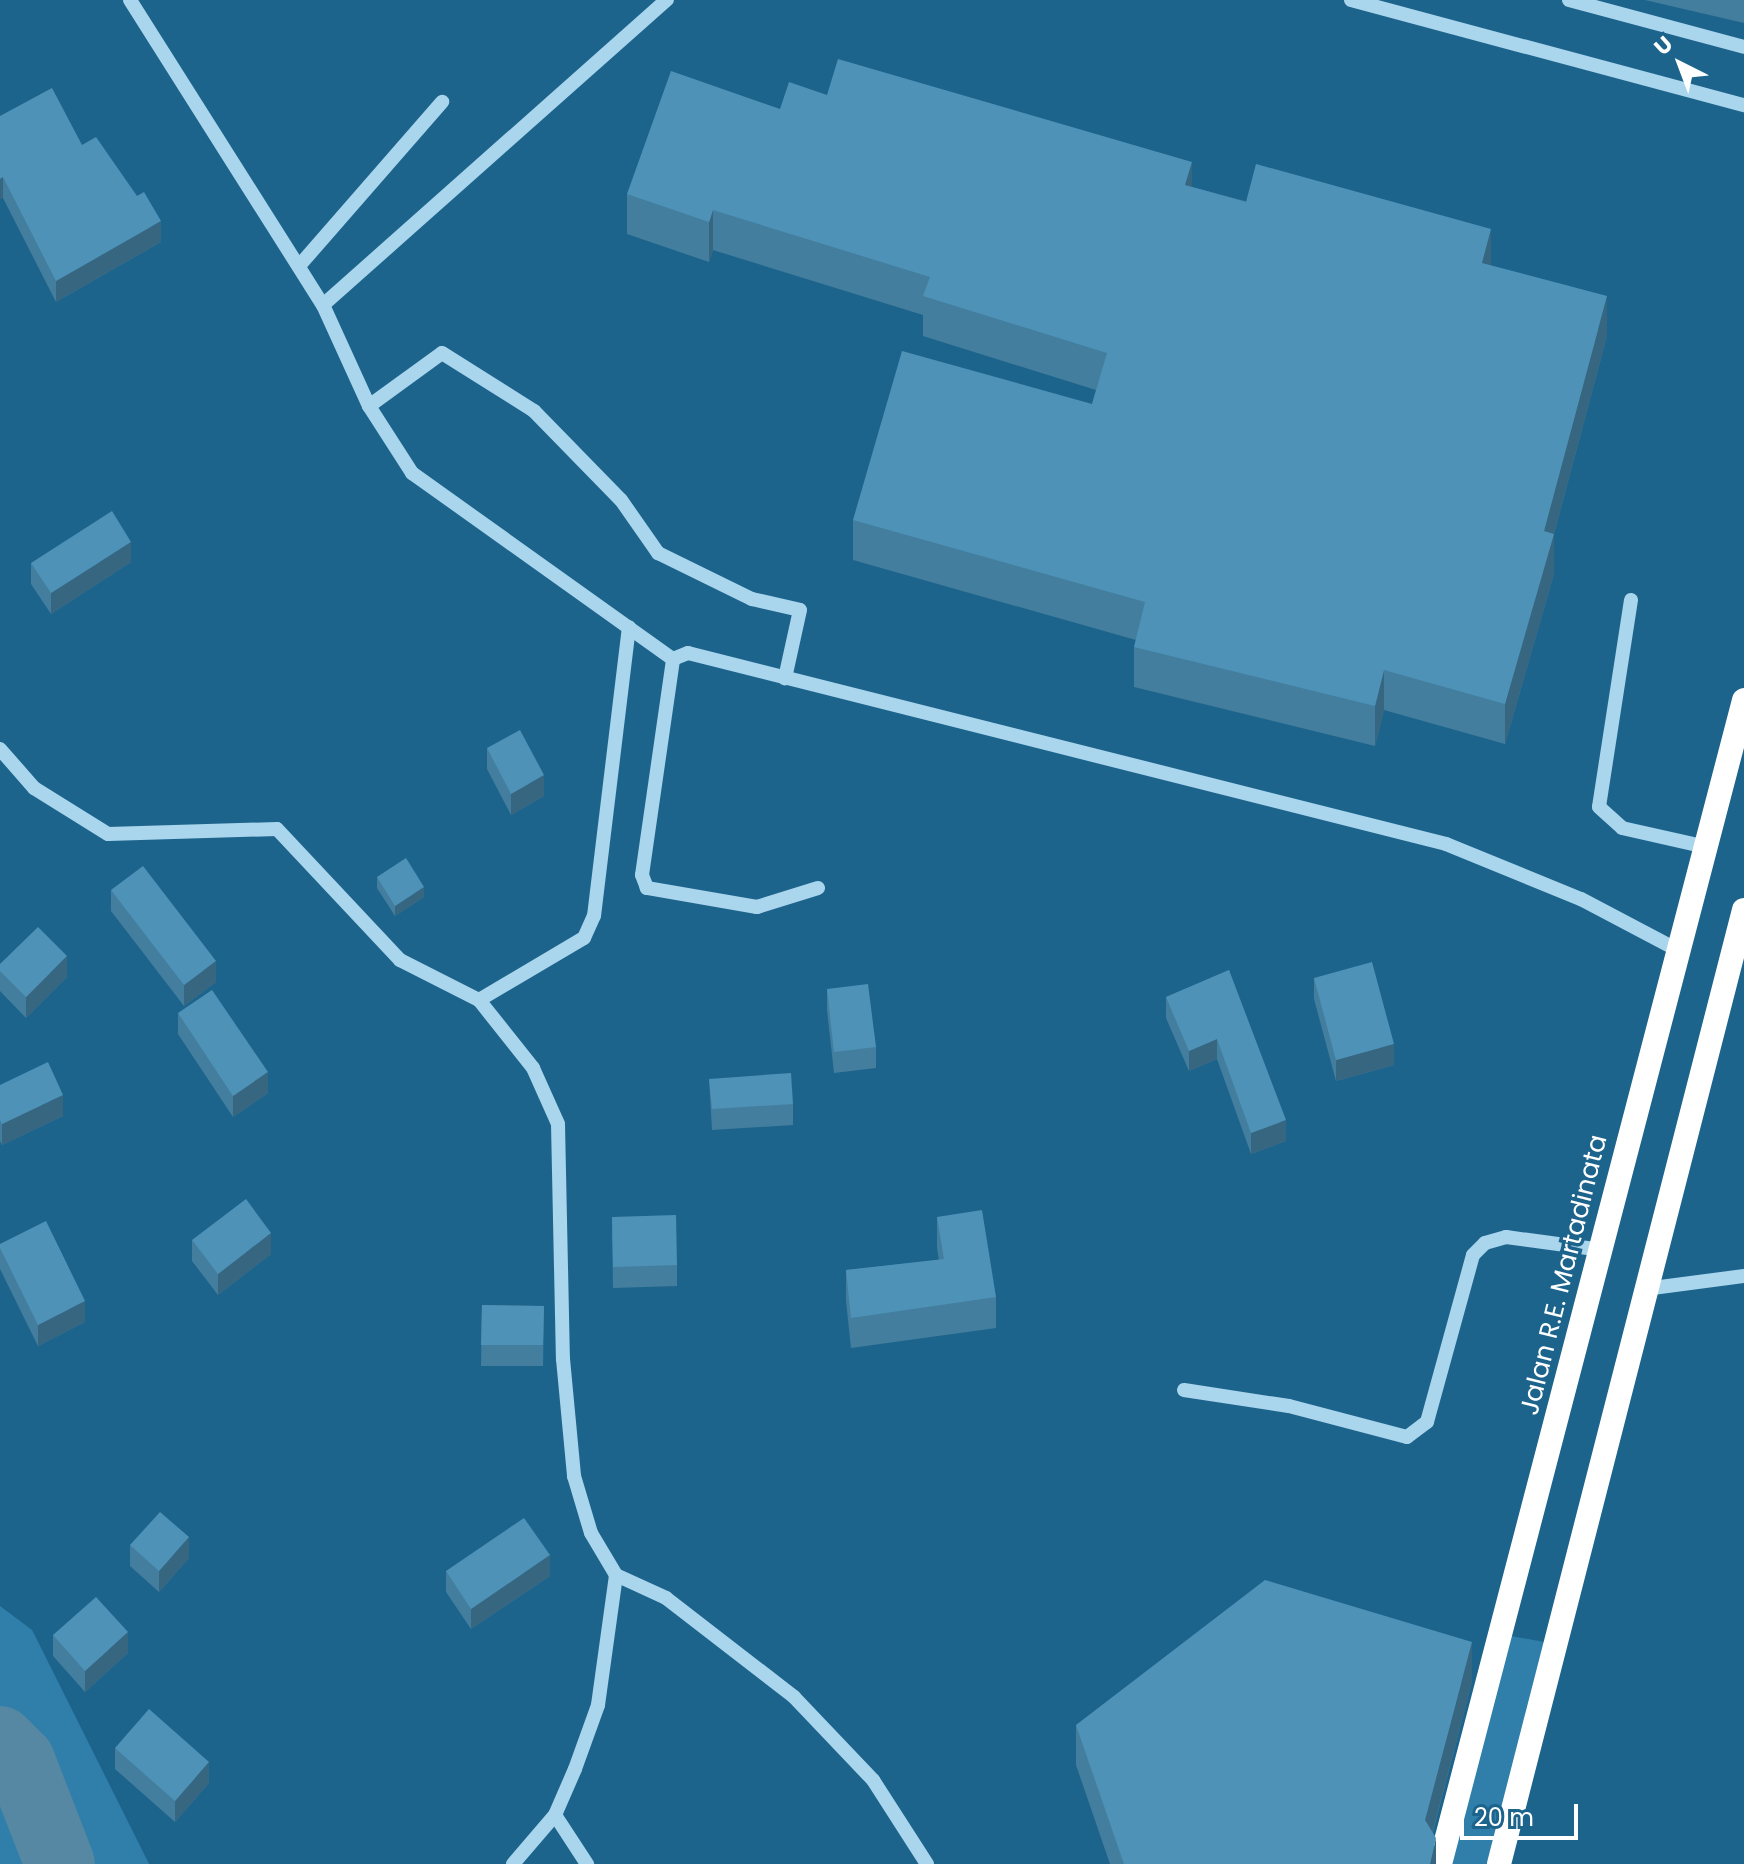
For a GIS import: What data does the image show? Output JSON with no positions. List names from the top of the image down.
{
  "streets": {
    "highway": ["Jalan R.E. Martadinata"]
  },
  "scale_bar": "20 m",
  "north": "top left"
}
